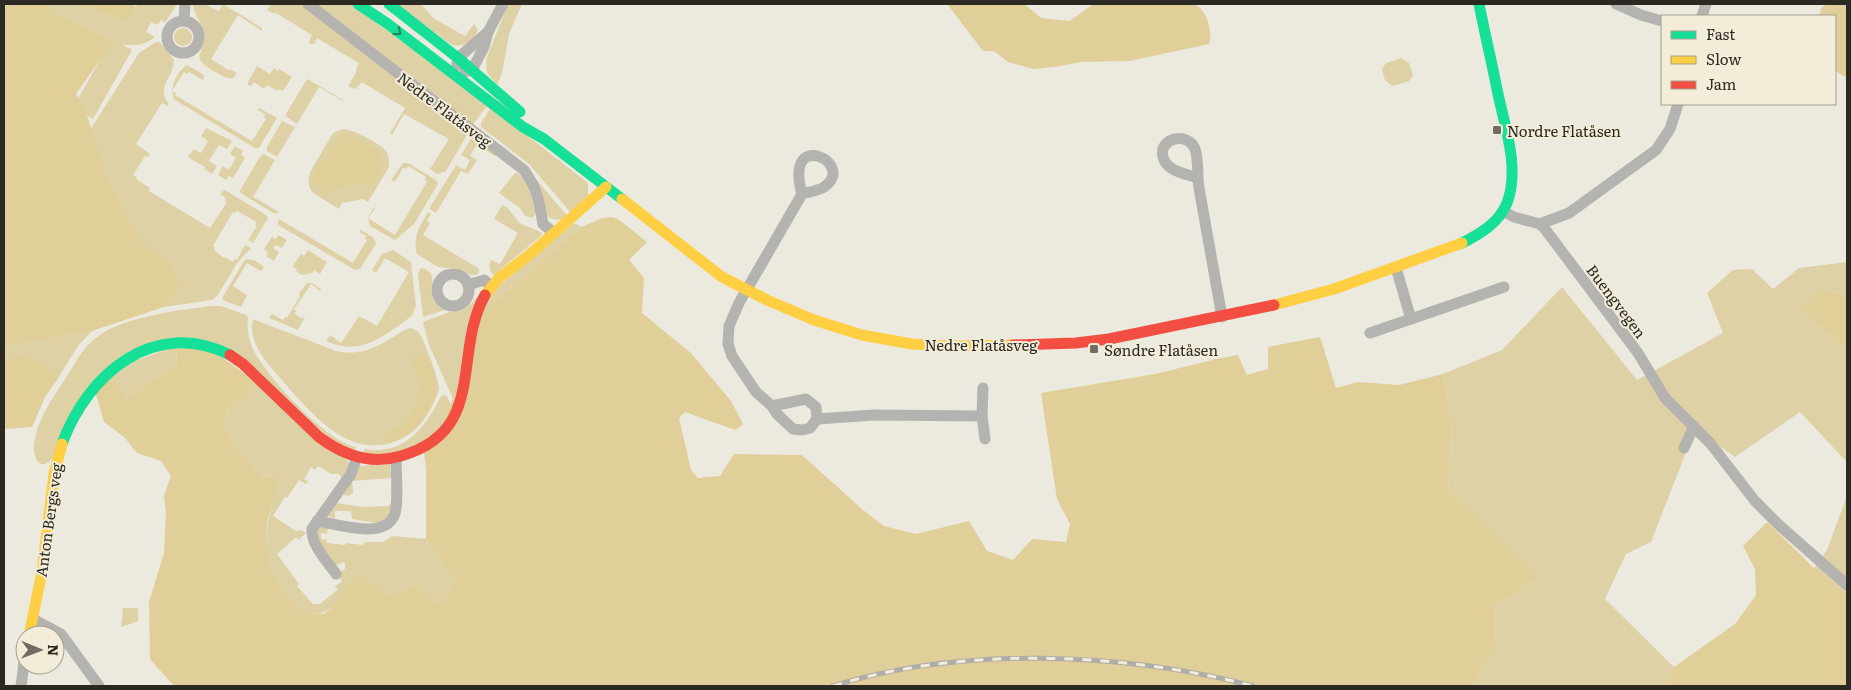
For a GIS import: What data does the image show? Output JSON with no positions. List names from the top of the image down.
{
  "streets": {
    "street": ["Nedre Flatåsveg", "Buengvegen", "Anton Bergs veg"]
  },
  "places": {
    "transit": ["Nordre Flatåsen", "Søndre Flatåsen"]
  },
  "legend": ["Fast", "Slow", "Jam"],
  "north": "right"
}
